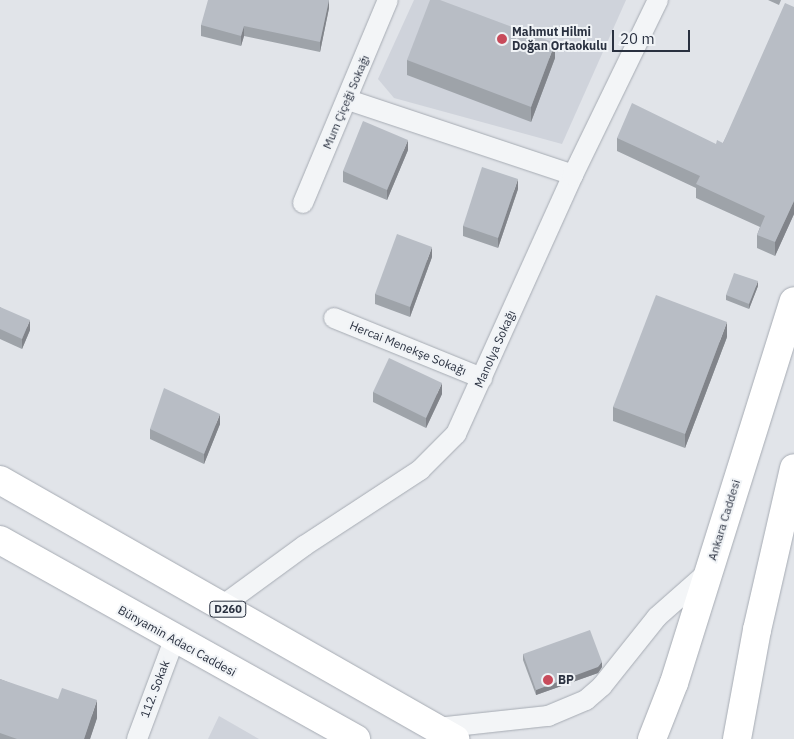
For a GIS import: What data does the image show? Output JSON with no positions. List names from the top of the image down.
{
  "streets": {
    "main road": ["Ankara Caddesi", "D260", "Bünyamin Adacı Caddesi"],
    "street": [
      "Mum Çiçeği Sokağı",
      "Hercai Menekşe Sokağı",
      "Manolya Sokağı",
      "112. Sokak"
    ]
  },
  "crossings": [
    ["Hercai Menekşe Sokağı", "Manolya Sokağı"],
    ["Manolya Sokağı", "D260"],
    ["Bünyamin Adacı Caddesi", "112. Sokak"]
  ],
  "places": ["Mahmut Hilmi Doğan Ortaokulu", "BP"],
  "scale_bar": "20 m"
}
